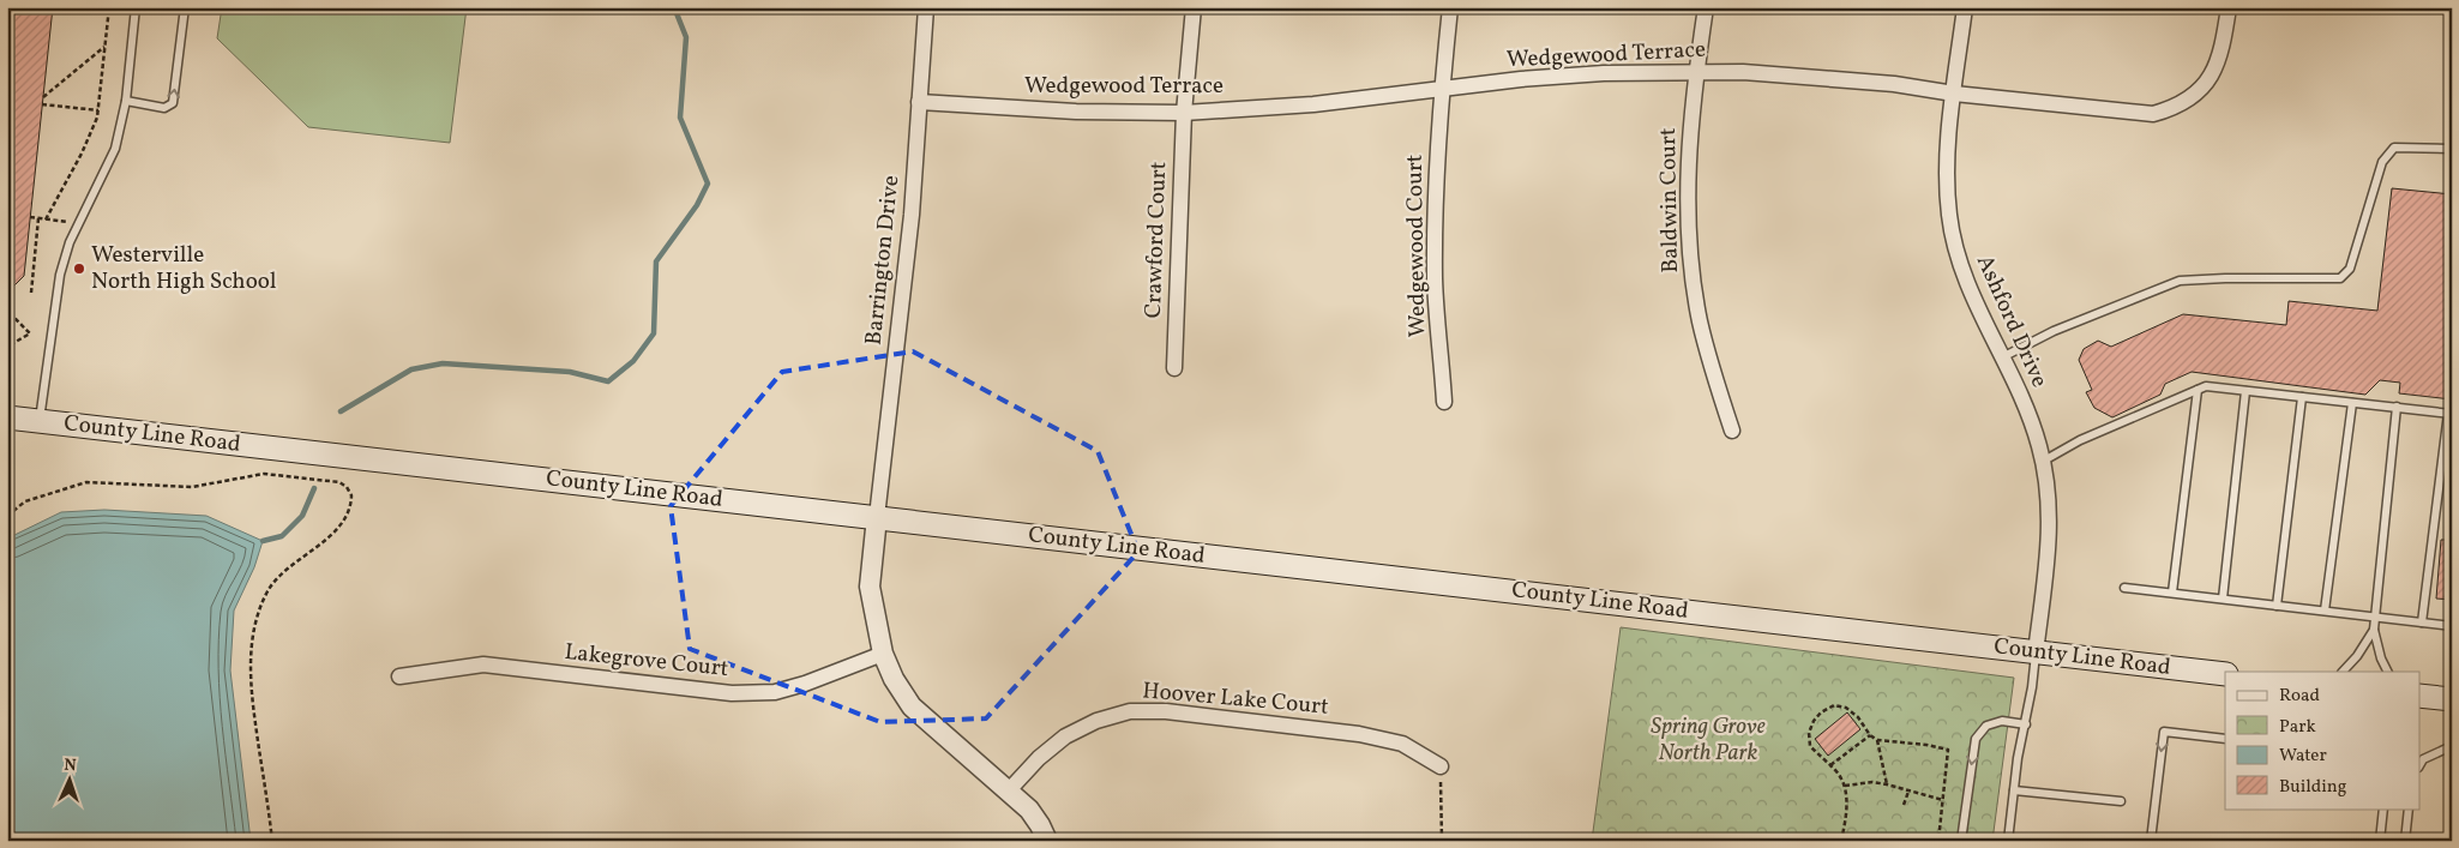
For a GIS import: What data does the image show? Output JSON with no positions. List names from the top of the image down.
{
  "streets": {
    "main road": ["County Line Road"],
    "street": [
      "Wedgewood Terrace",
      "Baldwin Court",
      "Crawford Court",
      "Wedgewood Court",
      "Barrington Drive",
      "Ashford Drive",
      "Lakegrove Court",
      "Hoover Lake Court"
    ]
  },
  "crossings": [
    ["Wedgewood Terrace", "Baldwin Court"],
    ["Wedgewood Terrace", "Crawford Court"],
    ["Wedgewood Terrace", "Wedgewood Court"],
    ["Wedgewood Terrace", "Barrington Drive"],
    ["Wedgewood Terrace", "Ashford Drive"],
    ["Barrington Drive", "County Line Road"],
    ["Ashford Drive", "County Line Road"]
  ],
  "parks": ["Spring Grove North Park"],
  "places": ["Westerville North High School"],
  "legend": [
    "Road",
    "Park",
    "Water",
    "Building"
  ],
  "north": "top"
}
